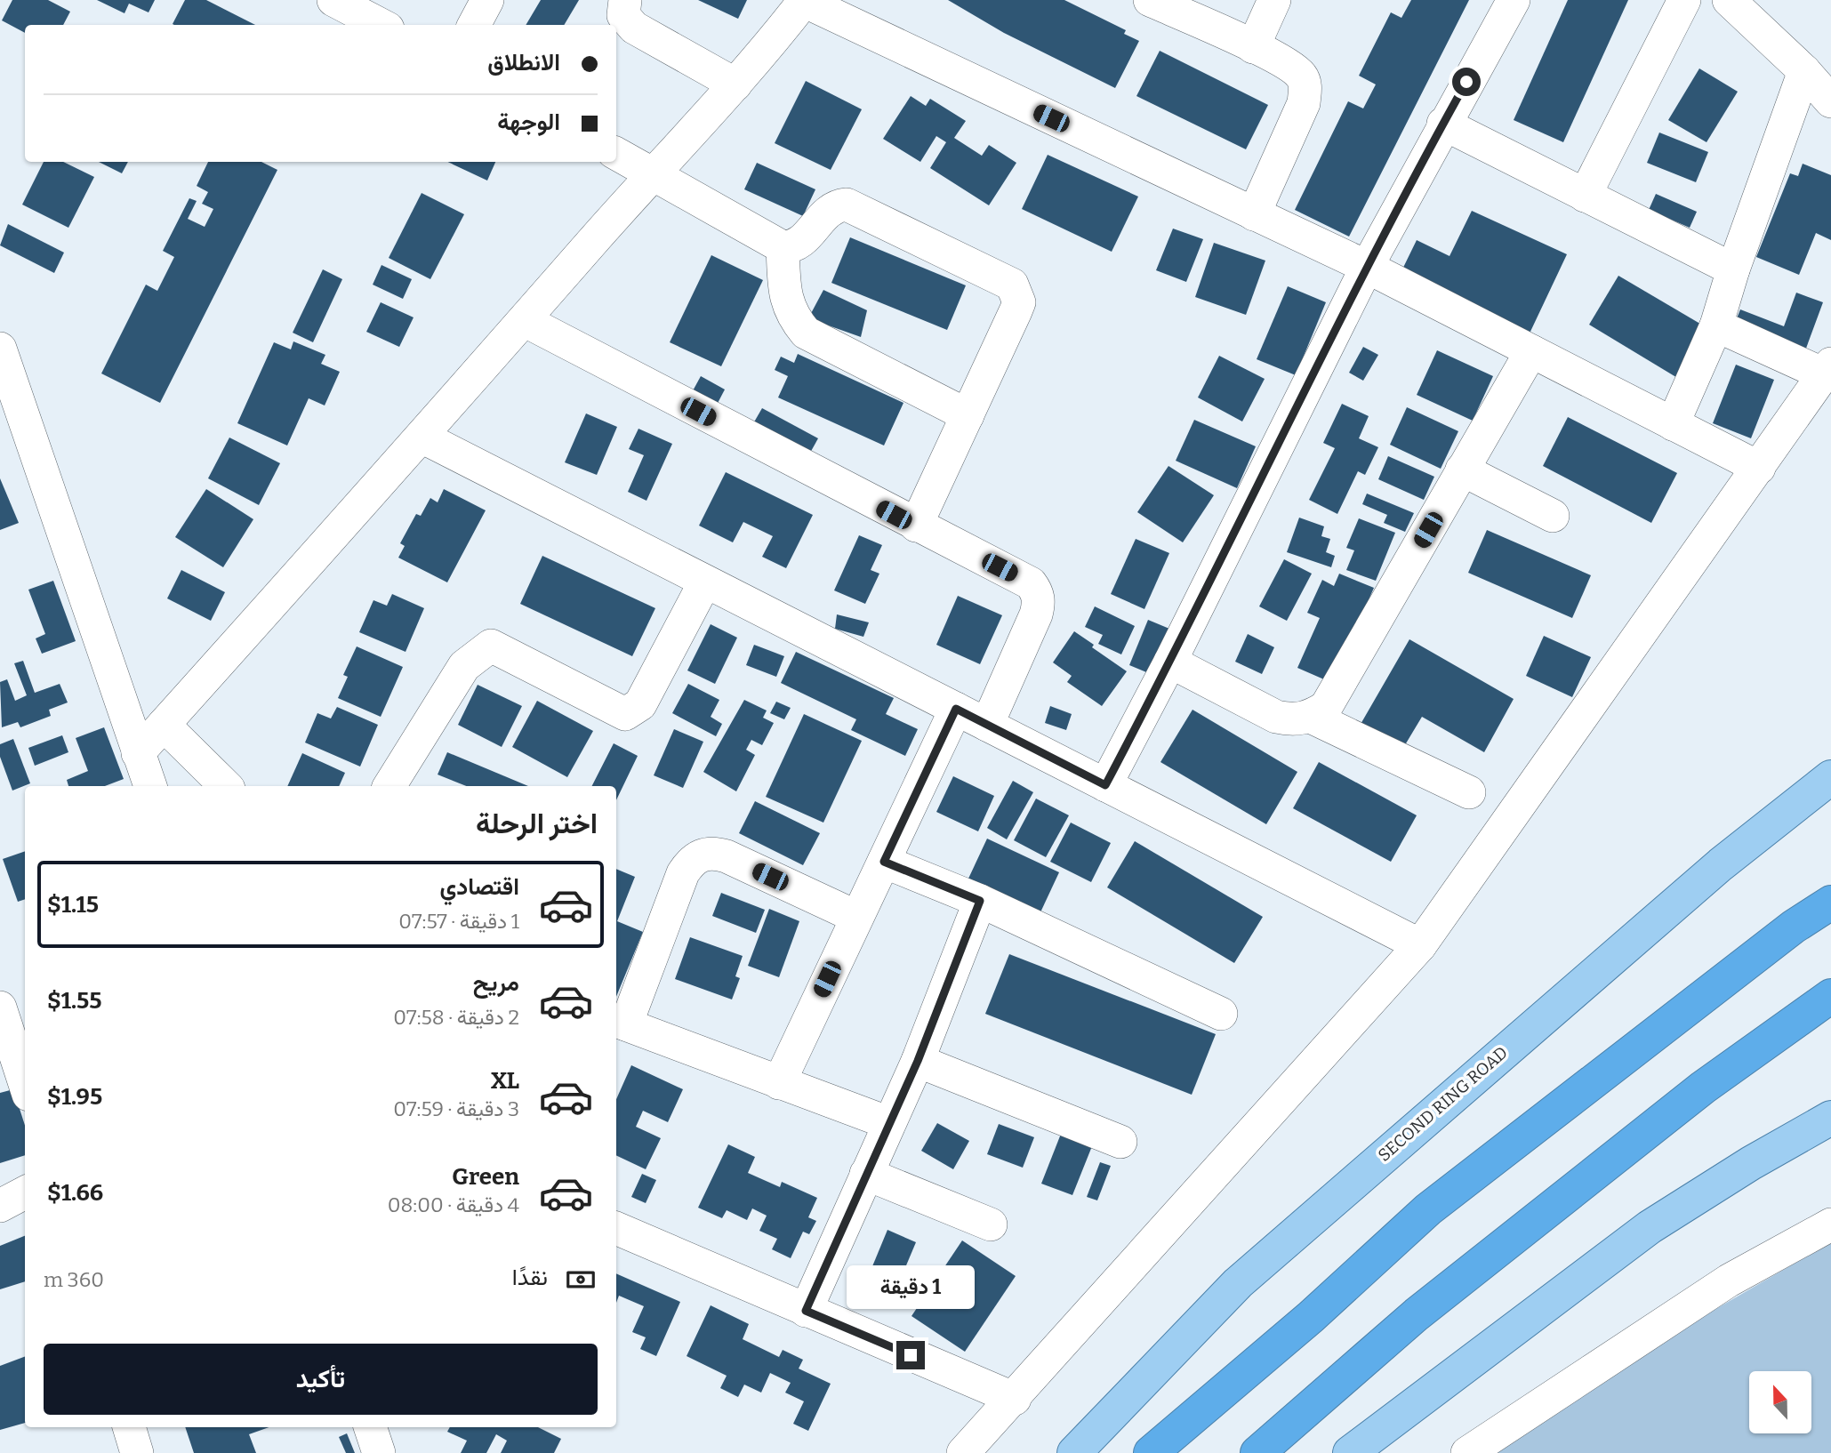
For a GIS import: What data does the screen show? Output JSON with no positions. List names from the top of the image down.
{
  "streets": {
    "main road": ["SECOND RING ROAD"]
  },
  "north": "top",
  "page": {
    "banner": ["الانطلاق", "الوجهة"],
    "heading": "اختر الرحلة",
    "list": [
      {
        "name": "اقتصادي",
        "note": "1 دقيقة · 07:57",
        "value": "$1.15"
      },
      {
        "name": "مريح",
        "note": "2 دقيقة · 07:58",
        "value": "$1.55"
      },
      {
        "name": "XL",
        "note": "3 دقيقة · 07:59",
        "value": "$1.95"
      },
      {
        "name": "Green",
        "note": "4 دقيقة · 08:00",
        "value": "$1.66"
      }
    ],
    "pay": ["نقدًا", "360 m"],
    "bubble": "1 دقيقة",
    "buttons": "تأكيد"
  }
}
